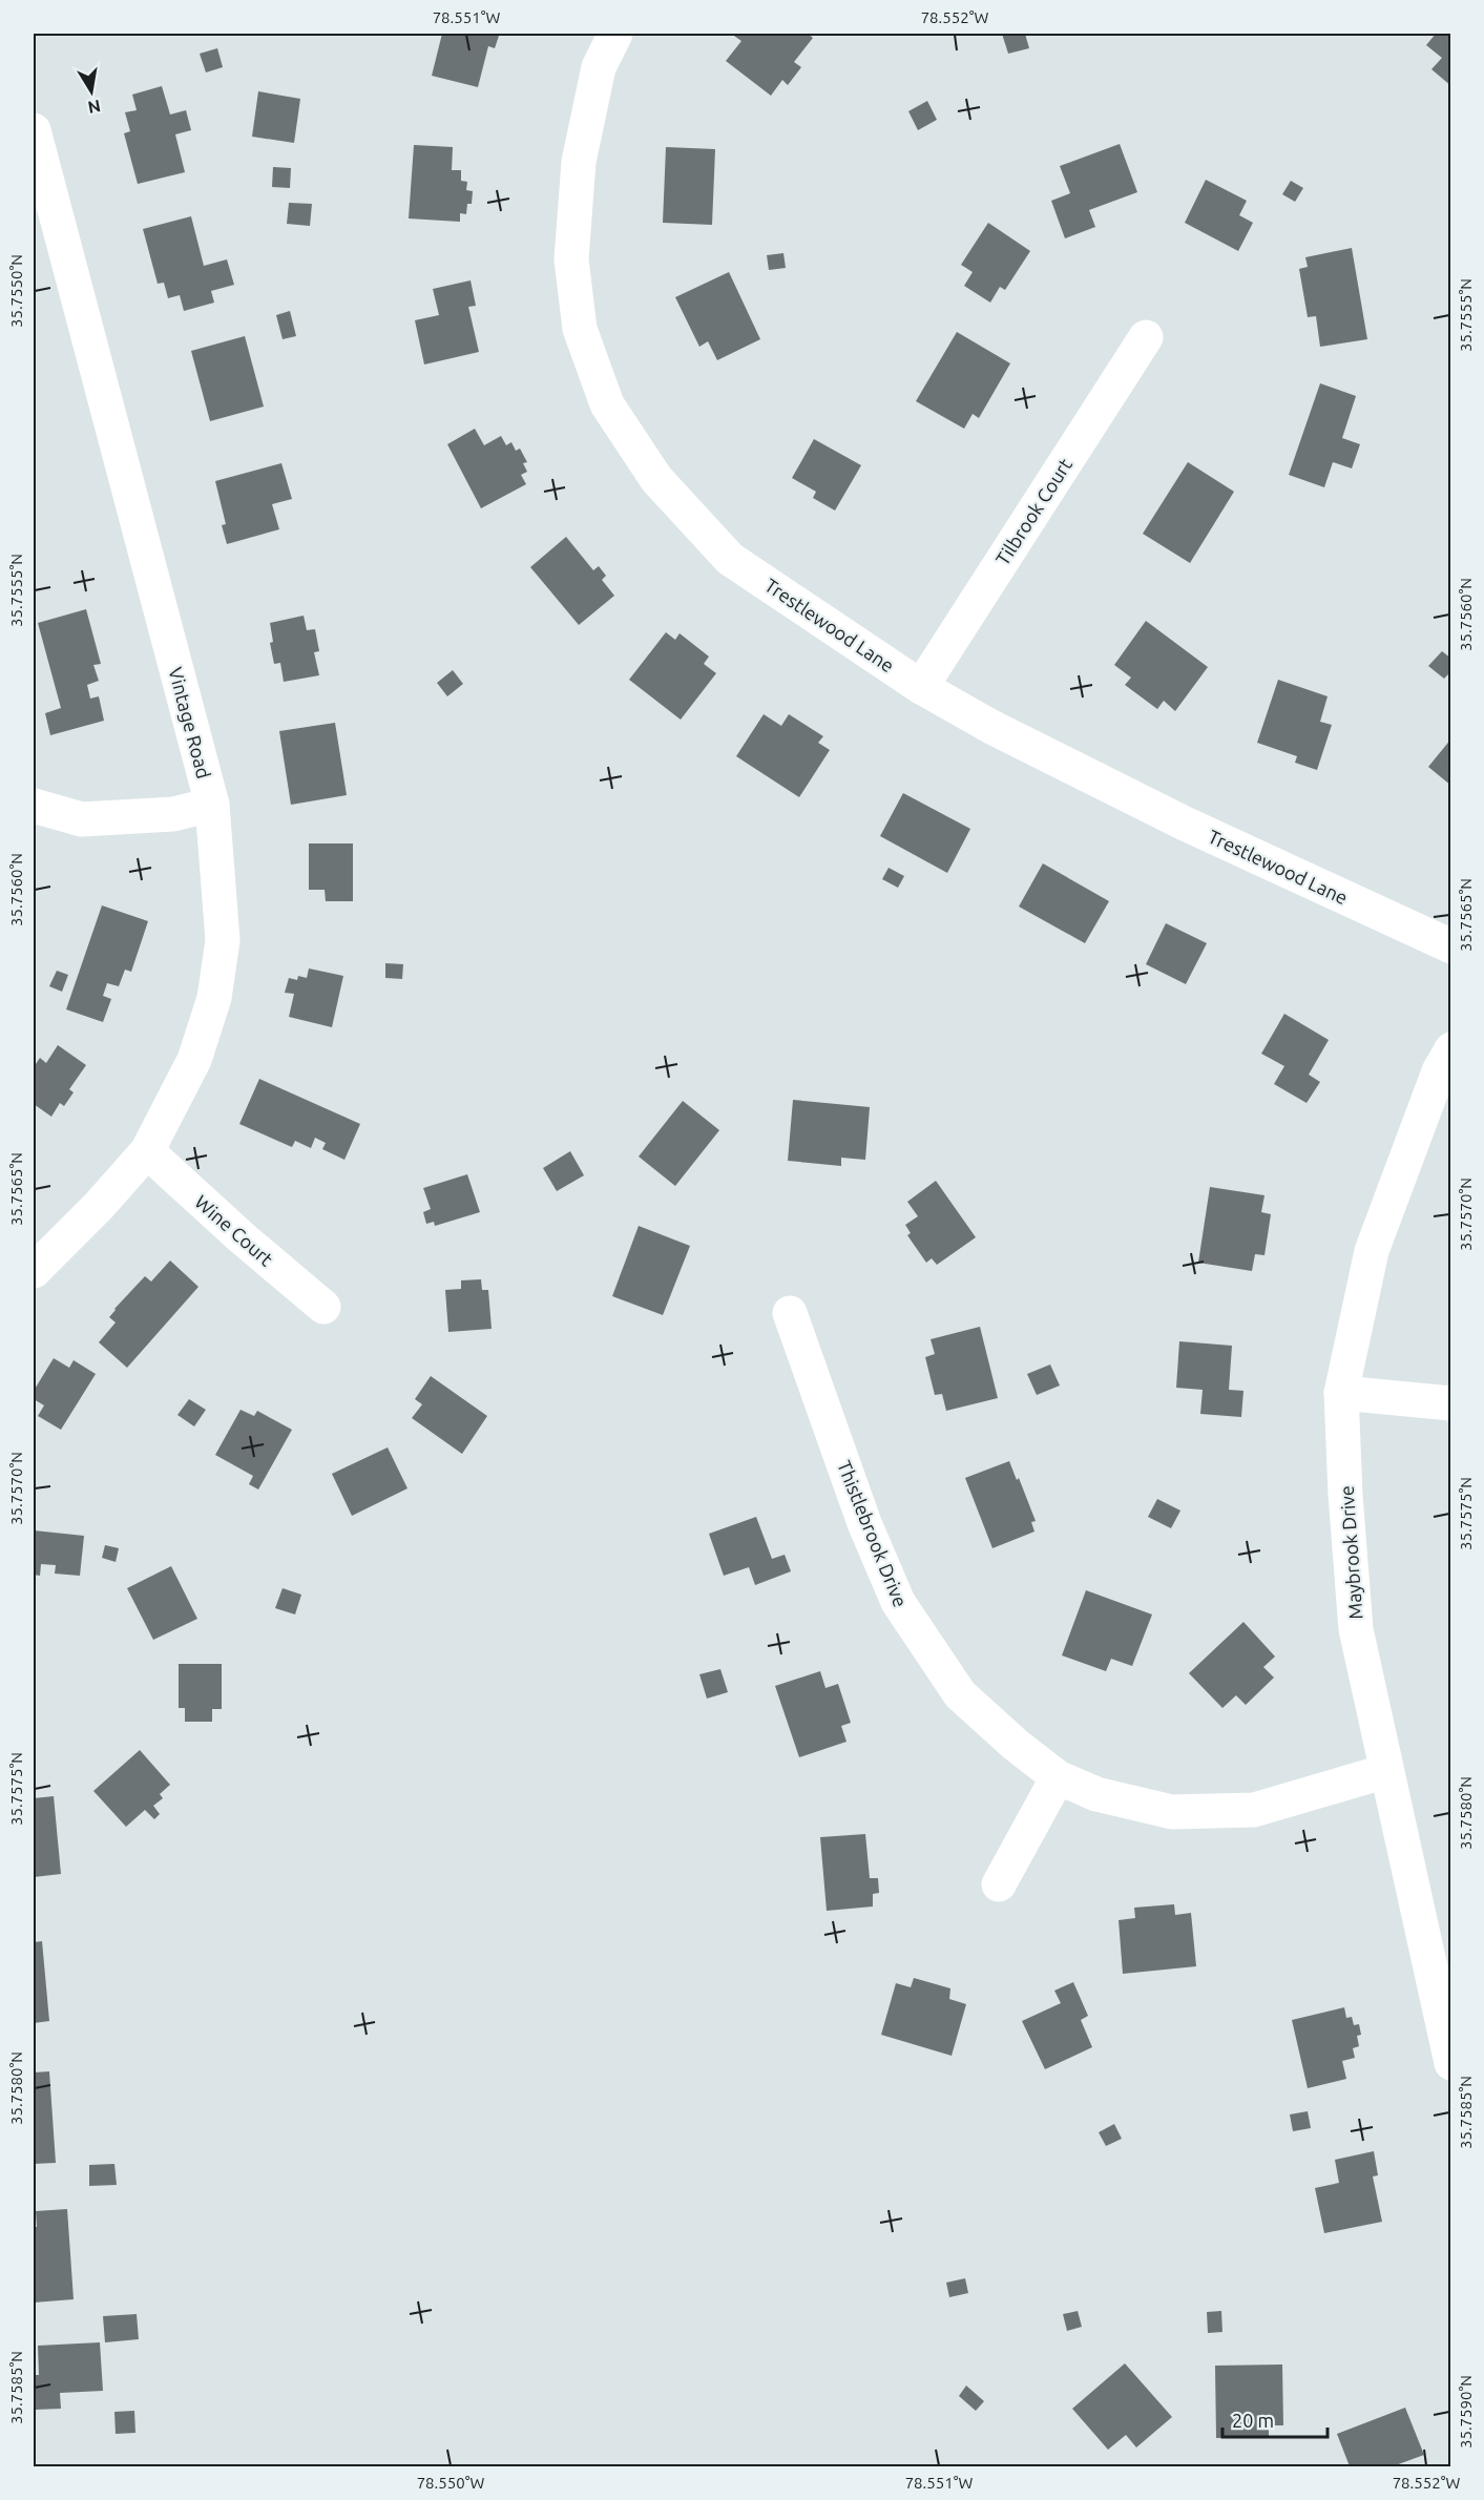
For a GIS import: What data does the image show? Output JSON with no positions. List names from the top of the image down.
{
  "streets": {
    "street": [
      "Tilbrook Court",
      "Trestlewood Lane",
      "Vintage Road",
      "Wine Court",
      "Thistlebrook Drive",
      "Maybrook Drive"
    ]
  },
  "crossings": [
    ["Tilbrook Court", "Trestlewood Lane"],
    ["Vintage Road", "Wine Court"],
    ["Thistlebrook Drive", "Maybrook Drive"]
  ],
  "scale_bar": "20 m",
  "north": "bottom",
  "coordinates": [
    "78.551°W",
    "78.552°W",
    "35.7550°N",
    "35.7555°N",
    "35.7560°N",
    "35.7565°N",
    "35.7570°N",
    "35.7575°N",
    "35.7580°N",
    "35.7585°N",
    "35.7590°N",
    "78.550°W"
  ]
}
